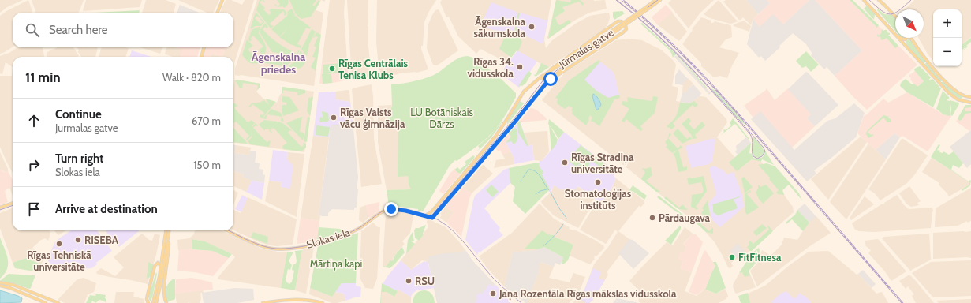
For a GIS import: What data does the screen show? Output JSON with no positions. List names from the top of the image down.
{
  "streets": {
    "main road": ["Jūrmalas gatve", "Slokas iela"]
  },
  "crossings": [
    ["Jūrmalas gatve", "Slokas iela"]
  ],
  "districts": ["Āgenskalna priedes"],
  "parks": ["LU Botāniskais Dārzs", "Mārtiņa kapi"],
  "places": [
    "Āgenskalna sākumskola",
    "Rīgas 34. vidusskola",
    "Rīgas Centrālais Tenisa Klubs",
    "Rīgas Valsts vācu ģimnāzija",
    "Rīgas Stradiņa universitāte",
    "Stomatoloģijas institūts",
    "Pārdaugava",
    "RISEBA",
    "Rīgas Tehniskā universitāte",
    "FitFitnesa",
    "RSU",
    "Jaņa Rozentāla Rīgas mākslas vidusskola"
  ],
  "north": "bottom right",
  "page": {
    "map_buttons": ["+", "−"],
    "search": "Search here",
    "heading": ["11 min", "Walk · 820 m"],
    "list": [
      ["Continue", "Jūrmalas gatve", "670 m"],
      ["Turn right", "Slokas iela", "150 m"],
      "Arrive at destination"
    ]
  }
}
